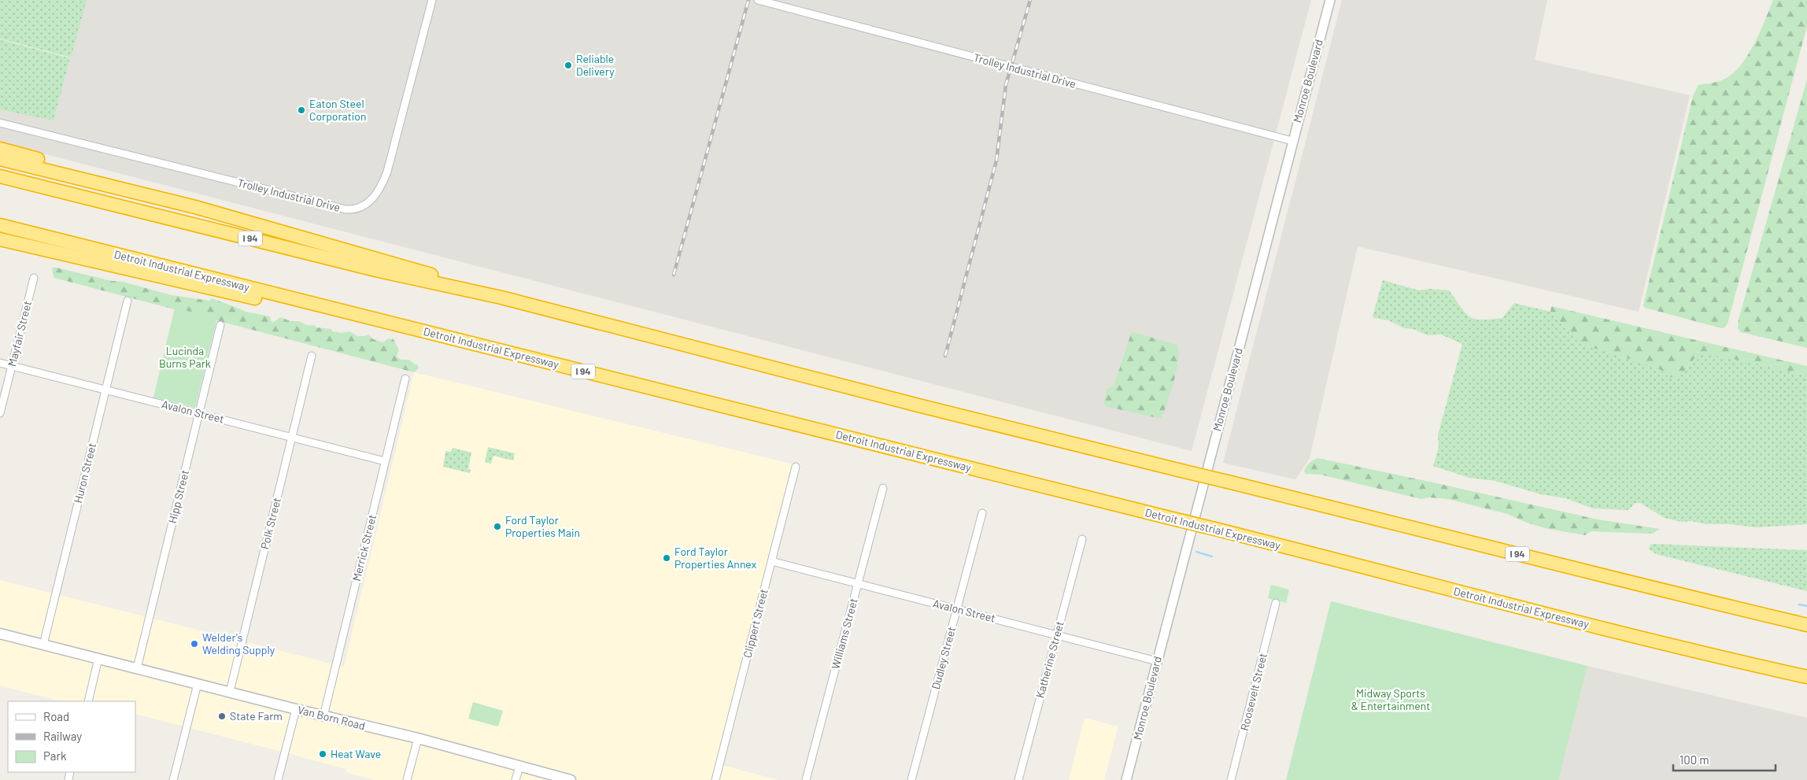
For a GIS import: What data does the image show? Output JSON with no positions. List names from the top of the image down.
{
  "streets": {
    "highway": ["I 94", "Detroit Industrial Expressway"],
    "main road": ["Van Born Road"],
    "street": [
      "Trolley Industrial Drive",
      "Monroe Boulevard",
      "Mayfair Street",
      "Avalon Street",
      "Huron Street",
      "Hipp Street",
      "Polk Street",
      "Merrick Street",
      "Clippert Street",
      "Williams Street",
      "Dudley Street",
      "Katherine Street",
      "Roosevelt Street"
    ]
  },
  "crossings": [
    ["Trolley Industrial Drive", "Monroe Boulevard"],
    ["Monroe Boulevard", "Avalon Street"],
    ["Mayfair Street", "Avalon Street"],
    ["Avalon Street", "Huron Street"],
    ["Avalon Street", "Hipp Street"],
    ["Avalon Street", "Polk Street"],
    ["Avalon Street", "Merrick Street"],
    ["Avalon Street", "Clippert Street"],
    ["Avalon Street", "Williams Street"],
    ["Avalon Street", "Dudley Street"],
    ["Avalon Street", "Katherine Street"],
    ["Huron Street", "Van Born Road"],
    ["Hipp Street", "Van Born Road"],
    ["Polk Street", "Van Born Road"],
    ["Merrick Street", "Van Born Road"]
  ],
  "parks": ["Lucinda Burns Park", "Midway Sports & Entertainment"],
  "places": [
    "Reliable Delivery",
    "Eaton Steel Corporation",
    "Ford Taylor Properties Main",
    "Ford Taylor Properties Annex",
    "Welder's Welding Supply",
    "State Farm",
    "Heat Wave"
  ],
  "legend": ["Road", "Railway", "Park"],
  "scale_bar": "100 m"
}
